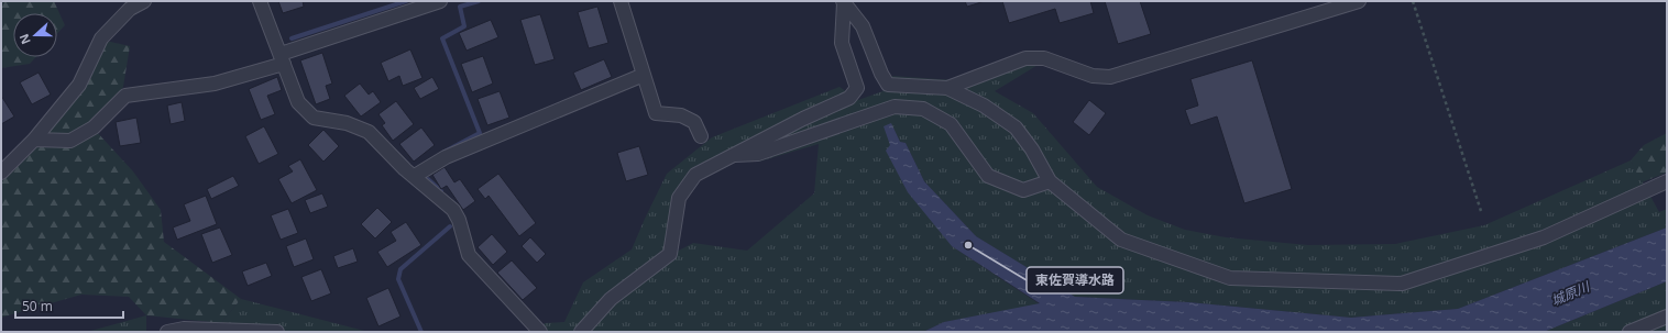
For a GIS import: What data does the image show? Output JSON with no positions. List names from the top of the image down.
{
  "water": ["城原川"],
  "places": ["東佐賀導水路"],
  "scale_bar": "50 m",
  "north": "left"
}
